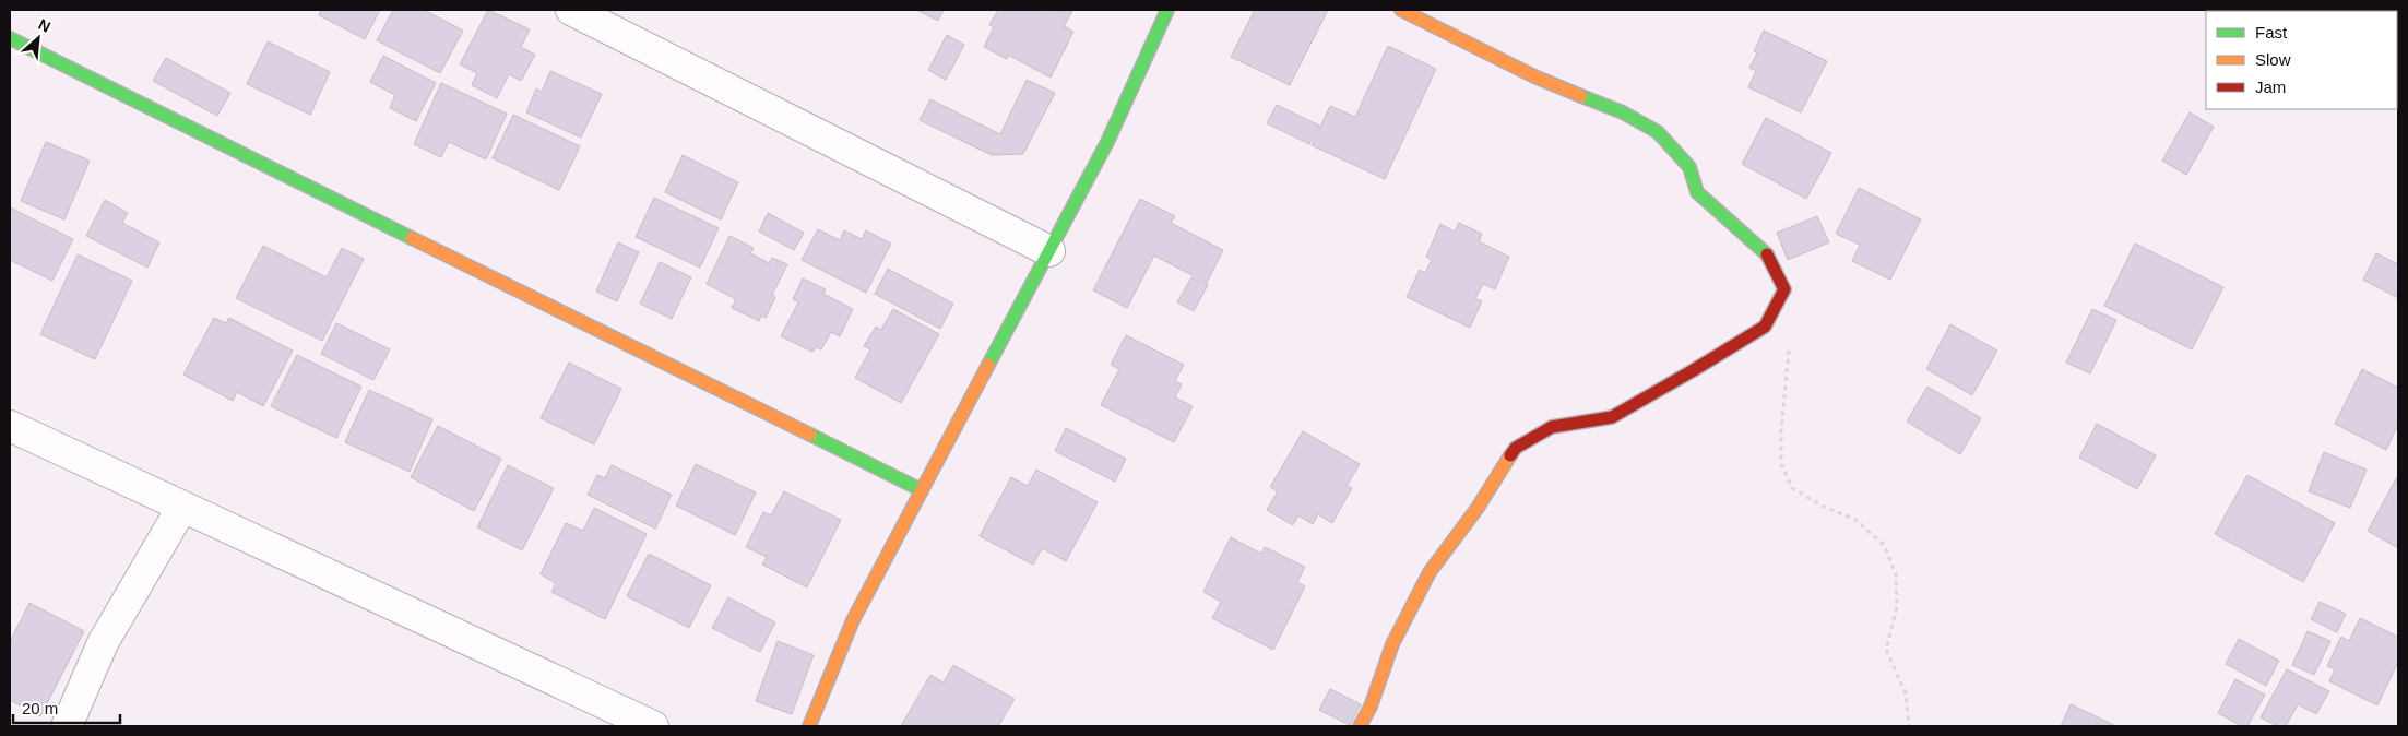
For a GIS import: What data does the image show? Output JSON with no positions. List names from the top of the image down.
{
  "legend": ["Fast", "Slow", "Jam"],
  "scale_bar": "20 m",
  "north": "top right"
}
